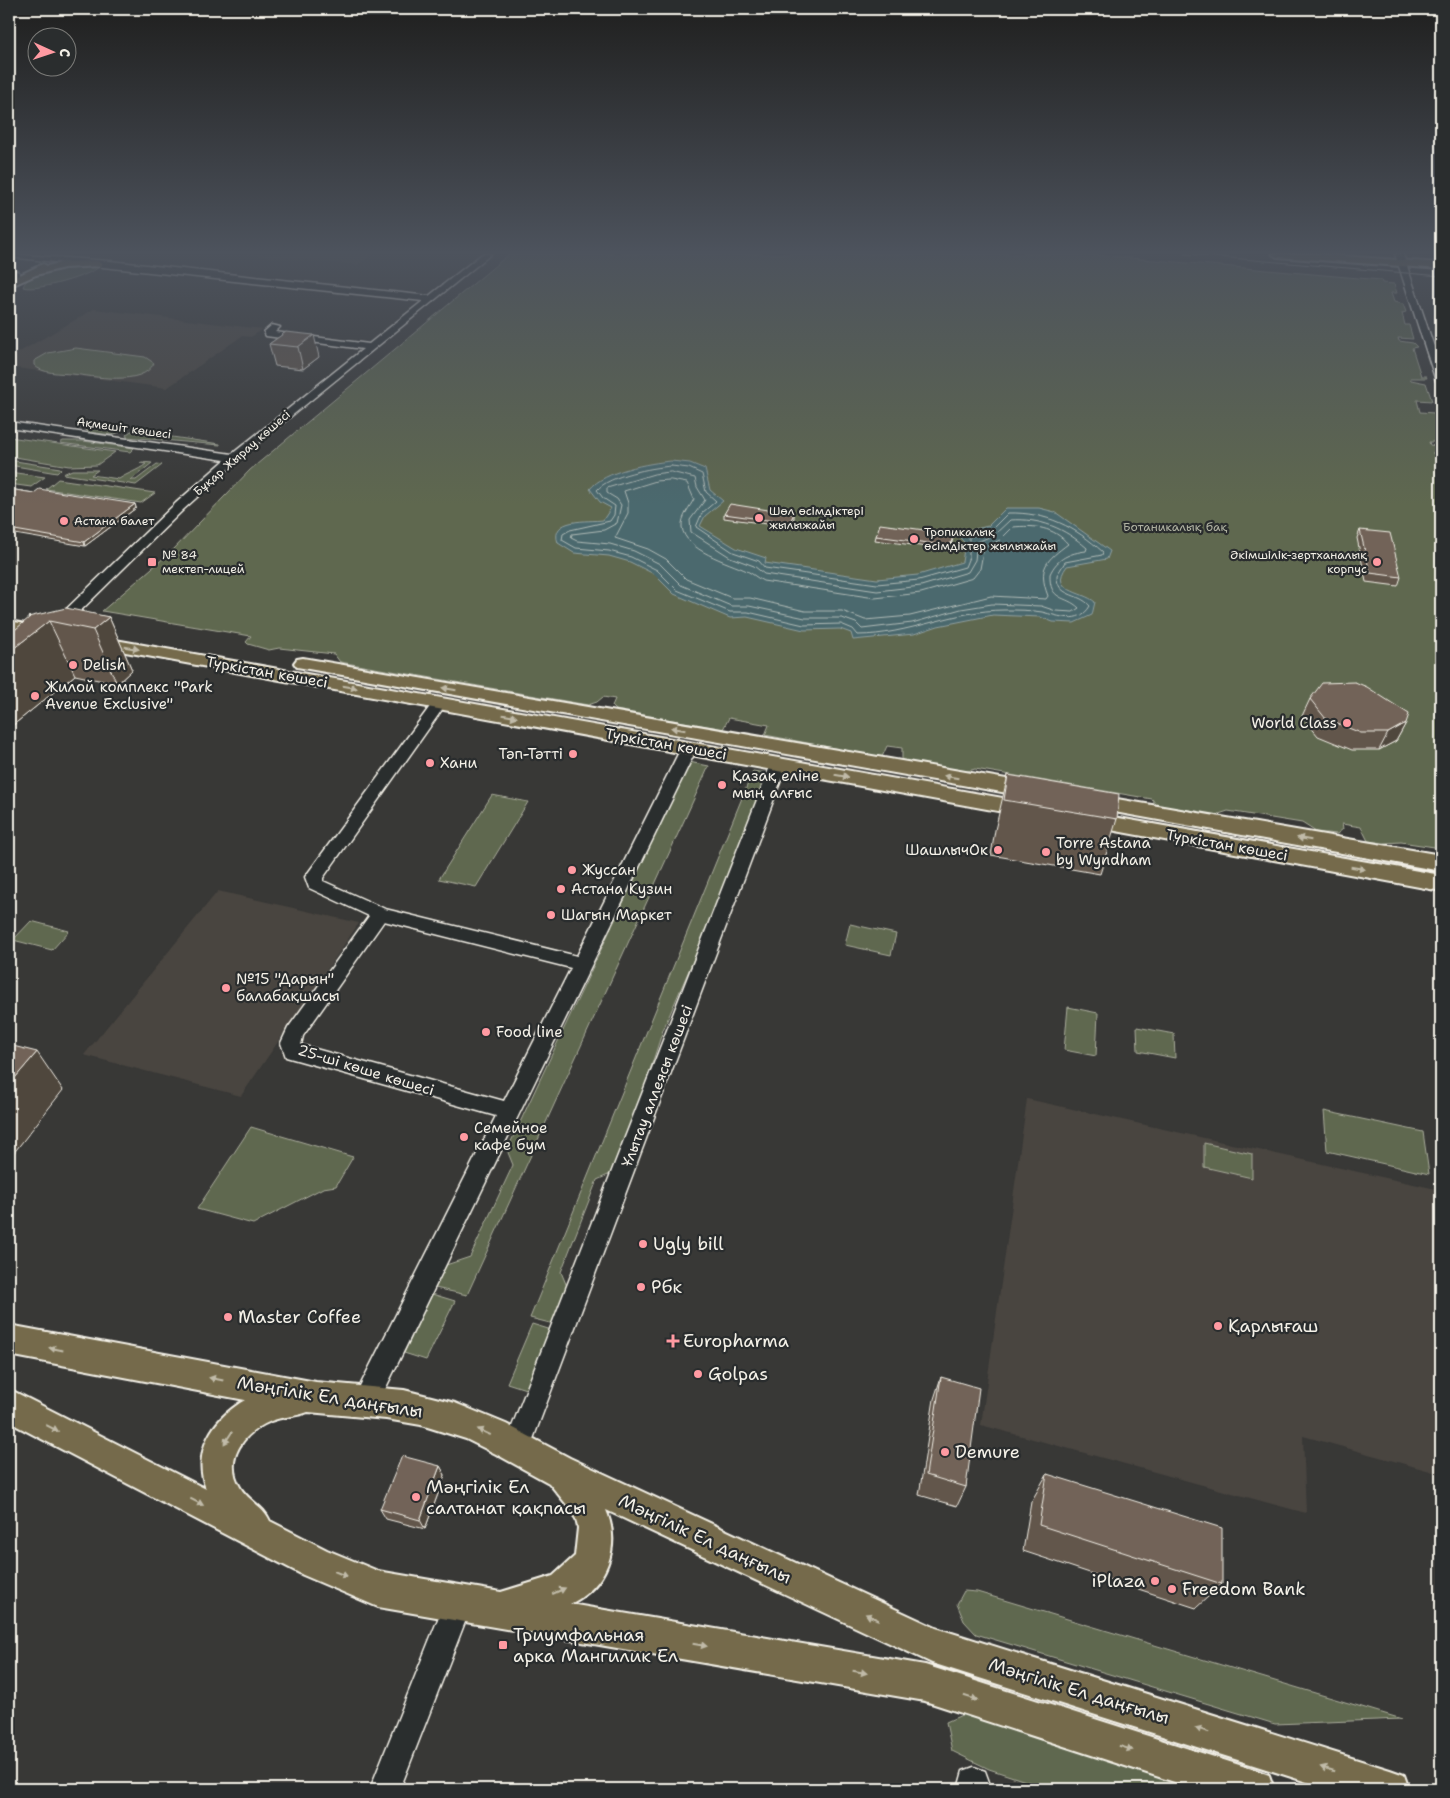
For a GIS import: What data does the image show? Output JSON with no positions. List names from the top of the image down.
{
  "streets": {
    "main road": ["Түркістан көшесі", "Мәңгілік Ел даңғылы"],
    "street": [
      "Ақмешіт көшесі",
      "Бұқар Жырау көшесі",
      "25-ші көше көшесі",
      "Ұлытау аллеясы көшесі"
    ]
  },
  "crossings": [
    ["Ақмешіт көшесі", "Бұқар Жырау көшесі"],
    ["Бұқар Жырау көшесі", "Түркістан көшесі"],
    ["Түркістан көшесі", "Ұлытау аллеясы көшесі"],
    ["Ұлытау аллеясы көшесі", "Мәңгілік Ел даңғылы"]
  ],
  "parks": ["Ботаникалық бақ"],
  "places": {
    "other": [
      "Шөл өсімдіктері жылыжайы",
      "Астана балет",
      "Тропикалық өсімдіктер жылыжайы",
      "Әкімшілік-зертханалық корпус",
      "Delish",
      "Жилой комплекс \"Park Avenue Exclusive\"",
      "World Class",
      "Тәп-Тәтті",
      "Хани",
      "Қазақ еліне мың алғыс",
      "ШашлычОк",
      "Torre Astana by Wyndham",
      "Жуссан",
      "Астана Кузин",
      "Шагын Маркет",
      "№15 \"Дарын\" балабақшасы",
      "Food line",
      "Семейное кафе бум",
      "Ugly bill",
      "Рбк",
      "Master Coffee",
      "Қарлығаш",
      "Golpas",
      "Demure",
      "Мәңгілік Ел салтанат қақпасы",
      "iPlaza",
      "Freedom Bank"
    ],
    "transit": ["№ 84 мектеп-лицей", "Триумфальная арка Мангилик Ел"],
    "health": ["Europharma"]
  },
  "north": "right"
}
